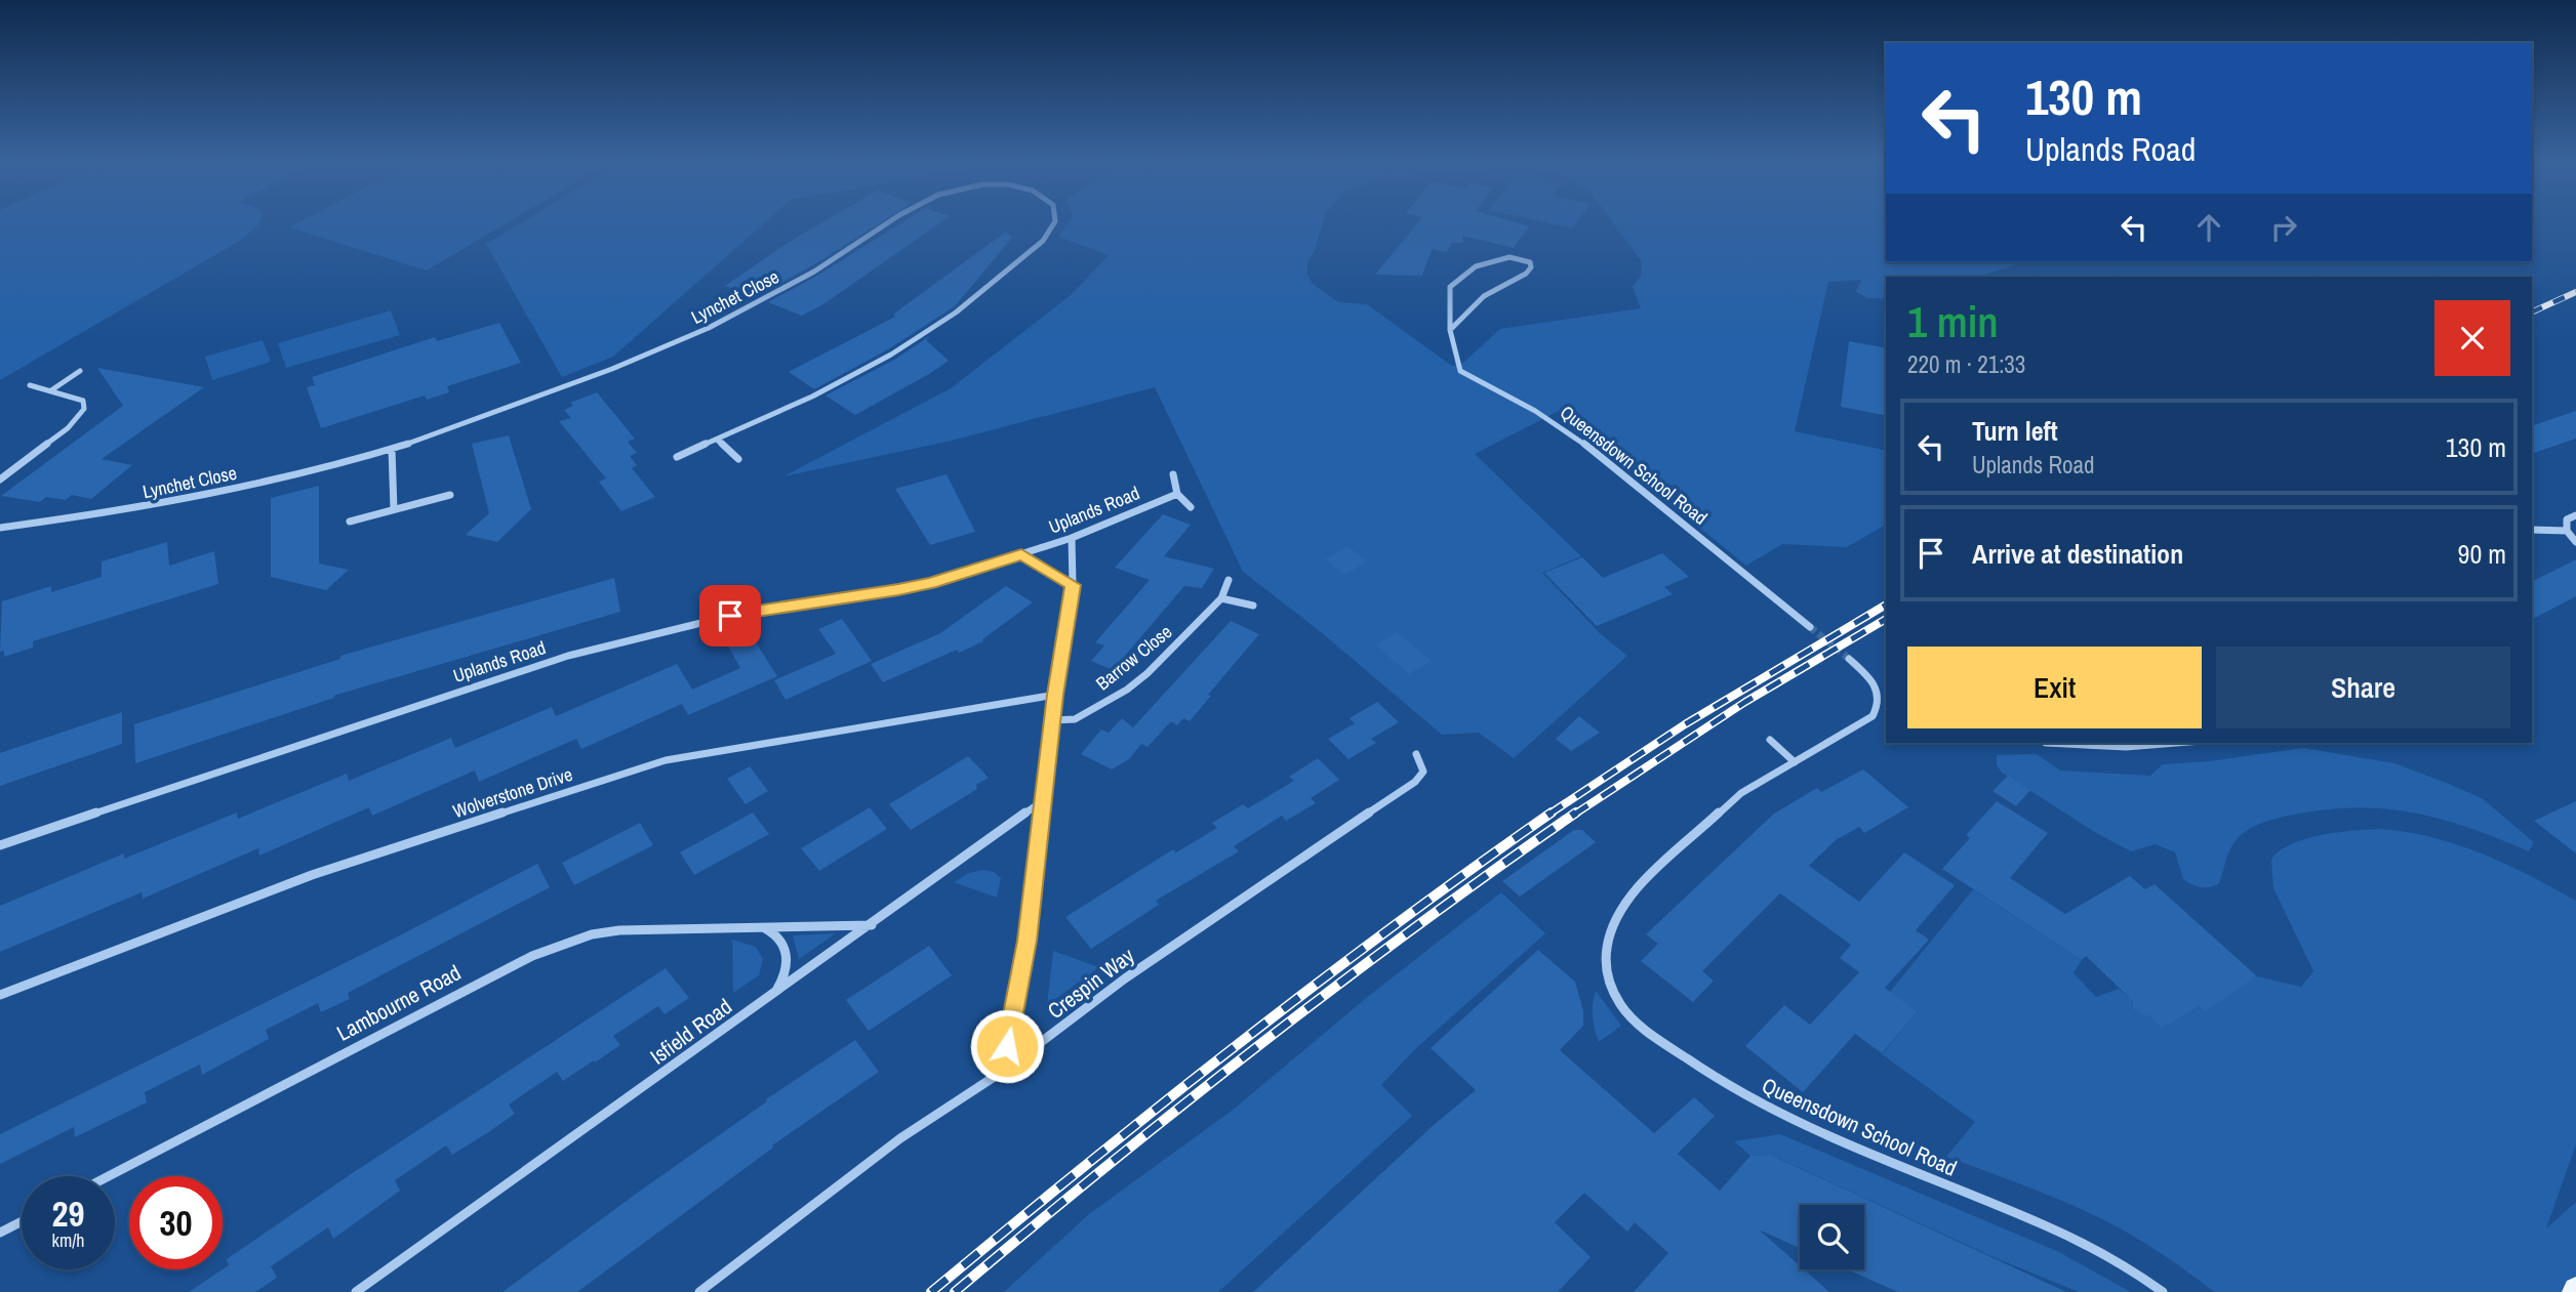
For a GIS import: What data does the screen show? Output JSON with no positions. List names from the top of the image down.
{
  "streets": {
    "street": [
      "Lynchet Close",
      "Queensdown School Road",
      "Uplands Road",
      "Barrow Close",
      "Wolverstone Drive",
      "Crespin Way",
      "Lambourne Road",
      "Isfield Road"
    ]
  },
  "crossings": [
    ["Lambourne Road", "Isfield Road"]
  ],
  "page": {
    "turn": ["130 m", "Uplands Road"],
    "heading": ["1 min", "220 m · 21:33"],
    "list": [
      {
        "name": "Turn left",
        "note": "Uplands Road",
        "value": "130 m"
      },
      {
        "name": "Arrive at destination",
        "value": "90 m"
      }
    ],
    "buttons": ["Exit", "Share"],
    "speed": "29 km/h",
    "limit": "30"
  }
}
